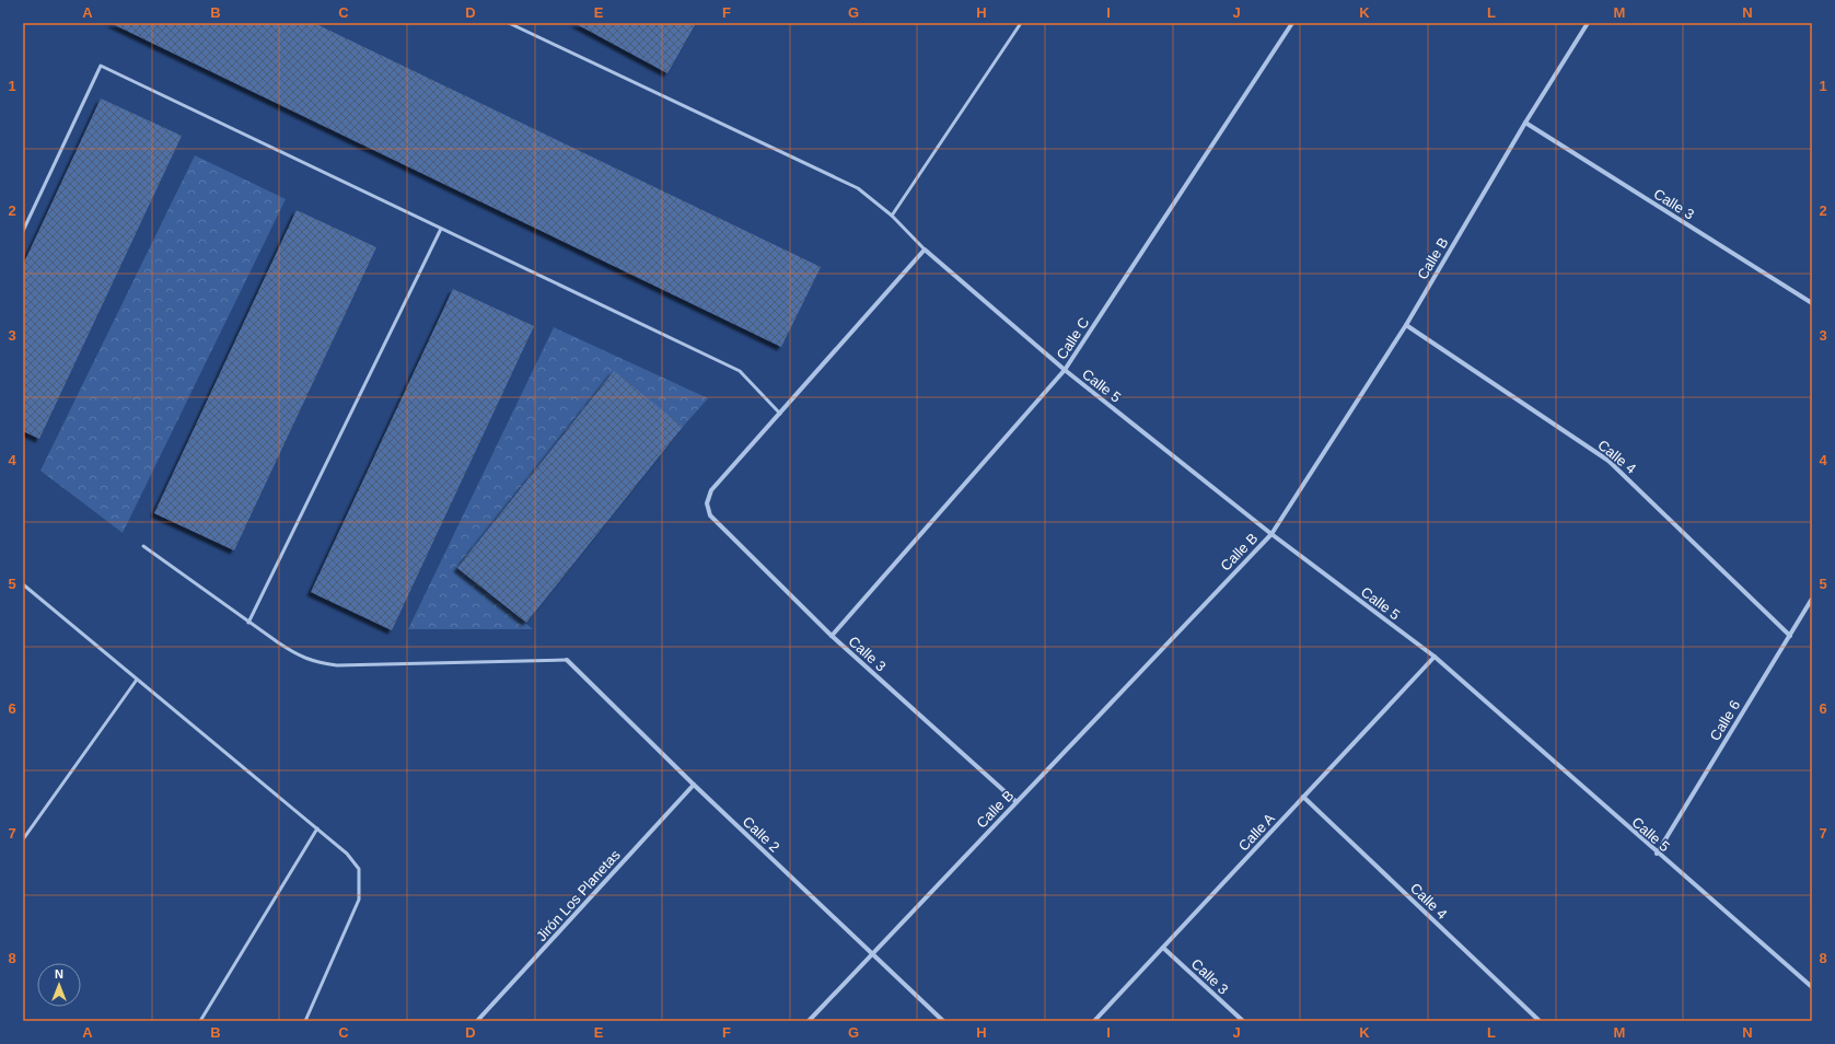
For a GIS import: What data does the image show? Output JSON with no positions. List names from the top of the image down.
{
  "streets": {
    "street": [
      "Calle 3",
      "Calle B",
      "Calle C",
      "Calle 5",
      "Calle 4",
      "Calle 6",
      "Calle A",
      "Calle 2",
      "Jirón Los Planetas"
    ]
  },
  "crossings": [
    ["Calle 3", "Calle B"],
    ["Calle 3", "Calle C"],
    ["Calle 3", "Calle A"],
    ["Calle B", "Calle 5"],
    ["Calle B", "Calle 4"],
    ["Calle B", "Calle 2"],
    ["Calle C", "Calle 5"],
    ["Calle 5", "Calle 6"],
    ["Calle 5", "Calle A"],
    ["Calle 4", "Calle 6"],
    ["Calle 4", "Calle A"],
    ["Calle 2", "Jirón Los Planetas"]
  ],
  "north": "top",
  "grid": {
    "columns": [
      "A",
      "B",
      "C",
      "D",
      "E",
      "F",
      "G",
      "H",
      "I",
      "J",
      "K",
      "L",
      "M",
      "N"
    ],
    "rows": [
      "1",
      "2",
      "3",
      "4",
      "5",
      "6",
      "7",
      "8"
    ]
  }
}
